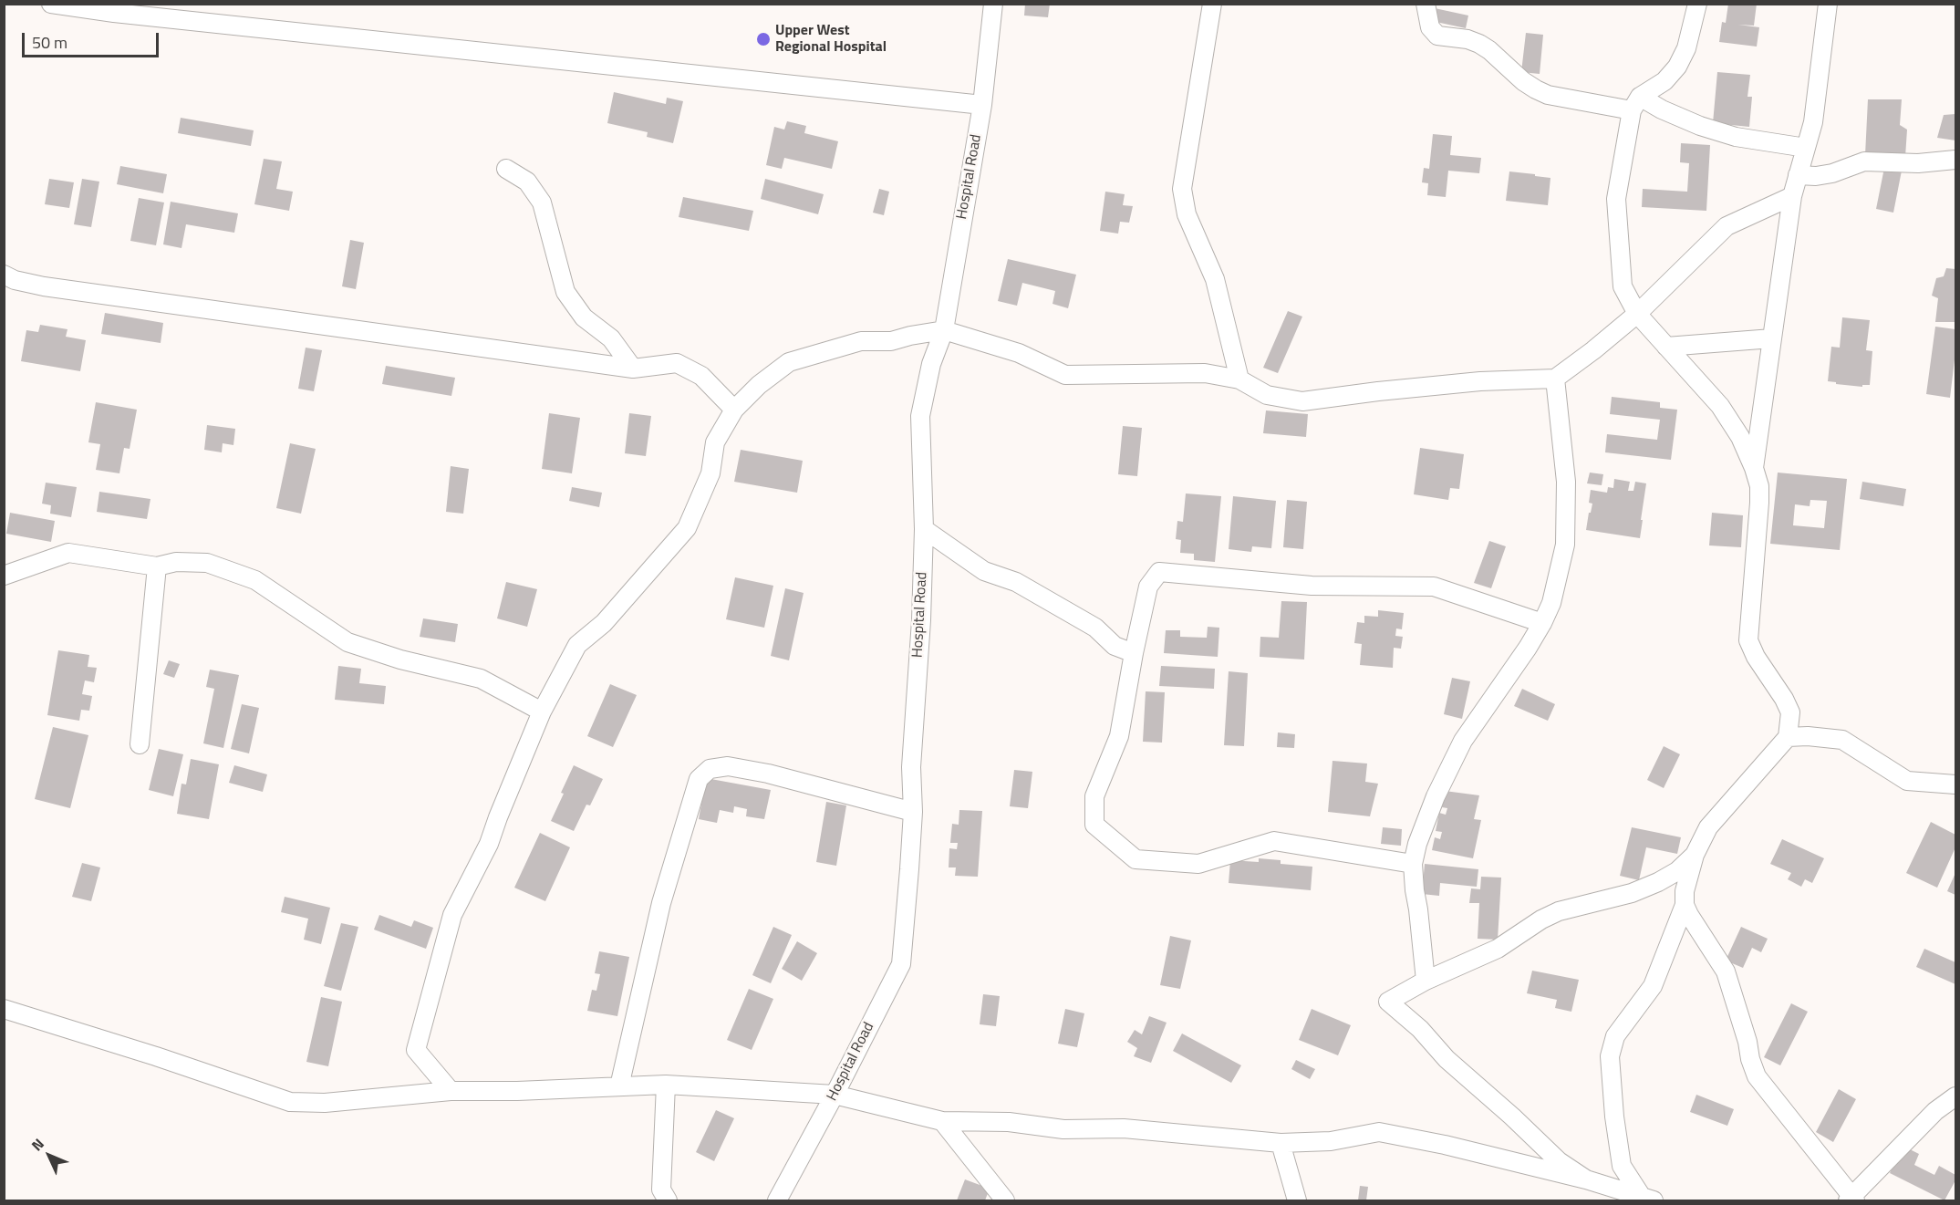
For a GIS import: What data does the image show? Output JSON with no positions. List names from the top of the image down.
{
  "streets": {
    "street": ["Hospital Road"]
  },
  "places": ["Upper West Regional Hospital"],
  "scale_bar": "50 m",
  "north": "top left"
}
